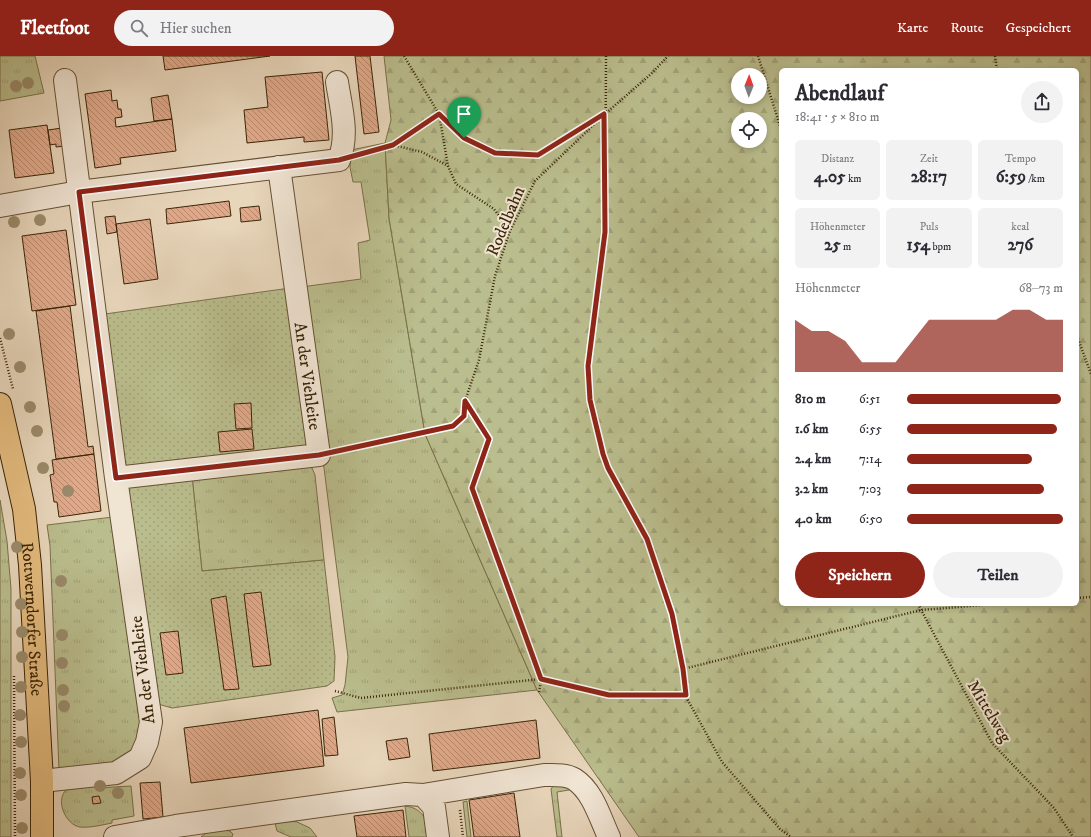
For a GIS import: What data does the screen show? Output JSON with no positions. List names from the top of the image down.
{
  "streets": {
    "main road": ["Rottwerndorfer Straße"],
    "street": ["An der Viehleite"],
    "path": ["Rodelbahn", "Mittelweg"]
  },
  "crossings": [
    ["Rodelbahn", "An der Viehleite"],
    ["An der Viehleite", "Rottwerndorfer Straße"]
  ],
  "north": "top",
  "page": {
    "header": "Fleetfoot",
    "search": "Hier suchen",
    "nav": ["Karte", "Route", "Gespeichert"],
    "heading": ["Abendlauf", "18:41 · 5 × 810 m"],
    "stats": [
      ["Distanz", "4.05 km"],
      ["Zeit", "28:17"],
      ["Tempo", "6:59 /km"],
      ["Höhenmeter", "25 m"],
      ["Puls", "154 bpm"],
      ["kcal", "276"]
    ],
    "chart": ["Höhenmeter", "68–73 m"],
    "list": [
      {
        "name": "810 m",
        "note": "6:51"
      },
      {
        "name": "1.6 km",
        "note": "6:55"
      },
      {
        "name": "2.4 km",
        "note": "7:14"
      },
      {
        "name": "3.2 km",
        "note": "7:03"
      },
      {
        "name": "4.0 km",
        "note": "6:50"
      }
    ],
    "buttons": ["Speichern", "Teilen"]
  }
}
